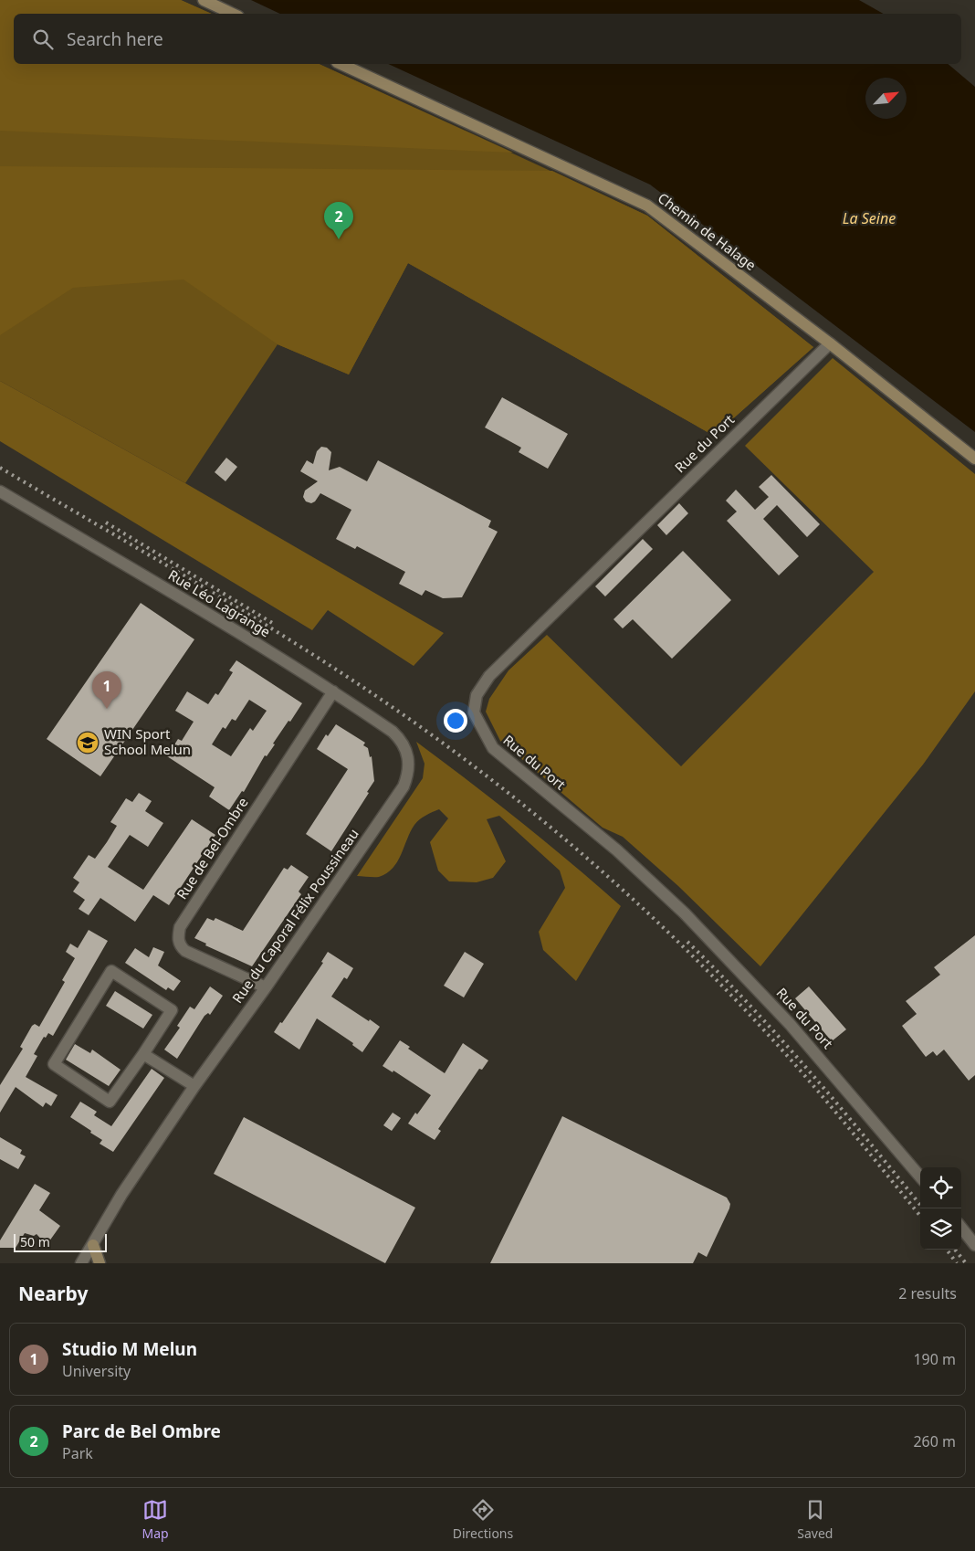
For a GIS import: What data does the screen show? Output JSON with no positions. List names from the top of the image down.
{
  "streets": {
    "street": [
      "Chemin de Halage",
      "Rue du Port",
      "Rue Léo Lagrange",
      "Rue de Bel-Ombre",
      "Rue du Caporal Félix Poussineau"
    ]
  },
  "crossings": [
    ["Chemin de Halage", "Rue du Port"],
    ["Rue Léo Lagrange", "Rue de Bel-Ombre"],
    ["Rue Léo Lagrange", "Rue du Caporal Félix Poussineau"],
    ["Rue de Bel-Ombre", "Rue du Caporal Félix Poussineau"]
  ],
  "water": ["La Seine"],
  "places": {
    "school or university": ["WIN Sport School Melun"]
  },
  "scale_bar": "50 m",
  "north": "top right",
  "page": {
    "search": "Search here",
    "pins": ["2", "1"],
    "scale": "50 m",
    "heading": ["Nearby", "2 results"],
    "list": [
      {
        "mark": "1",
        "name": "Studio M Melun",
        "note": "University",
        "value": "190 m"
      },
      {
        "mark": "2",
        "name": "Parc de Bel Ombre",
        "note": "Park",
        "value": "260 m"
      }
    ],
    "nav": ["Map", "Directions", "Saved"]
  }
}
